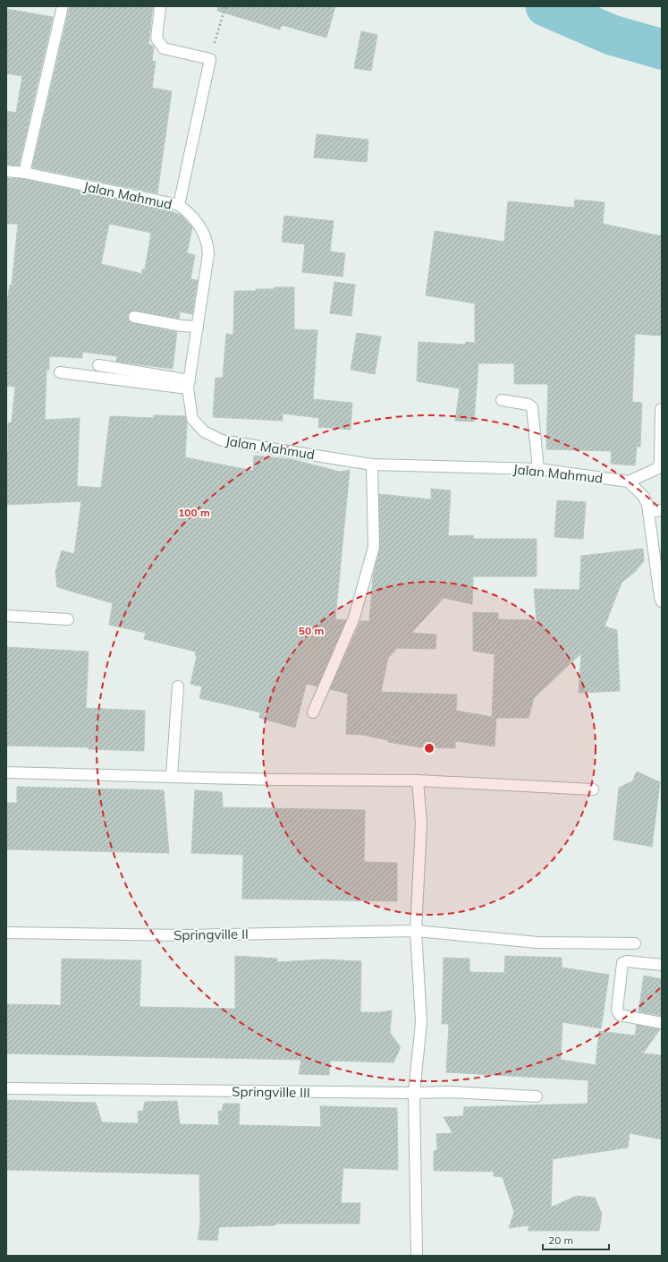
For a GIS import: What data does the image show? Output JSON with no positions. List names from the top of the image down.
{
  "streets": {
    "street": ["Jalan Mahmud", "Springville II", "Springville III"]
  },
  "scale_bar": "20 m",
  "rings": ["100 m", "50 m"]
}
